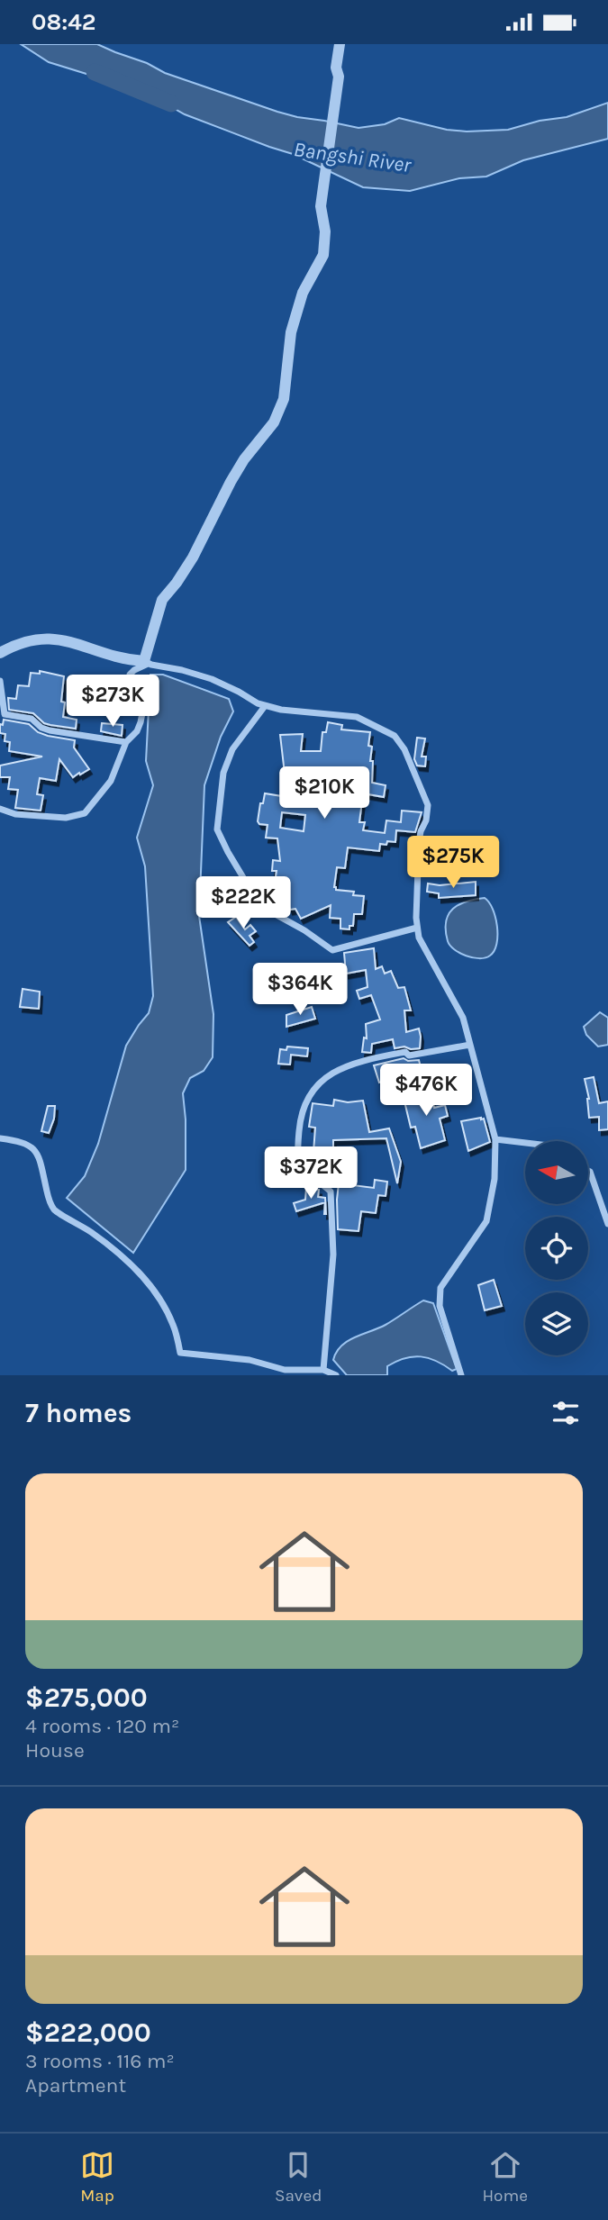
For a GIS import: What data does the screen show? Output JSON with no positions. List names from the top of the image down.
{
  "water": ["Bangshi River"],
  "north": "left",
  "page": {
    "status": "08:42",
    "price": [
      "$273K",
      "$210K",
      "$275K",
      "$222K",
      "$364K",
      "$476K",
      "$372K"
    ],
    "heading": "7 homes",
    "list": [
      {
        "name": "$275,000",
        "note": "4 rooms · 120 m² · House"
      },
      {
        "name": "$222,000",
        "note": "3 rooms · 116 m² · Apartment"
      }
    ],
    "tabs": ["Map", "Saved", "Home"]
  }
}
